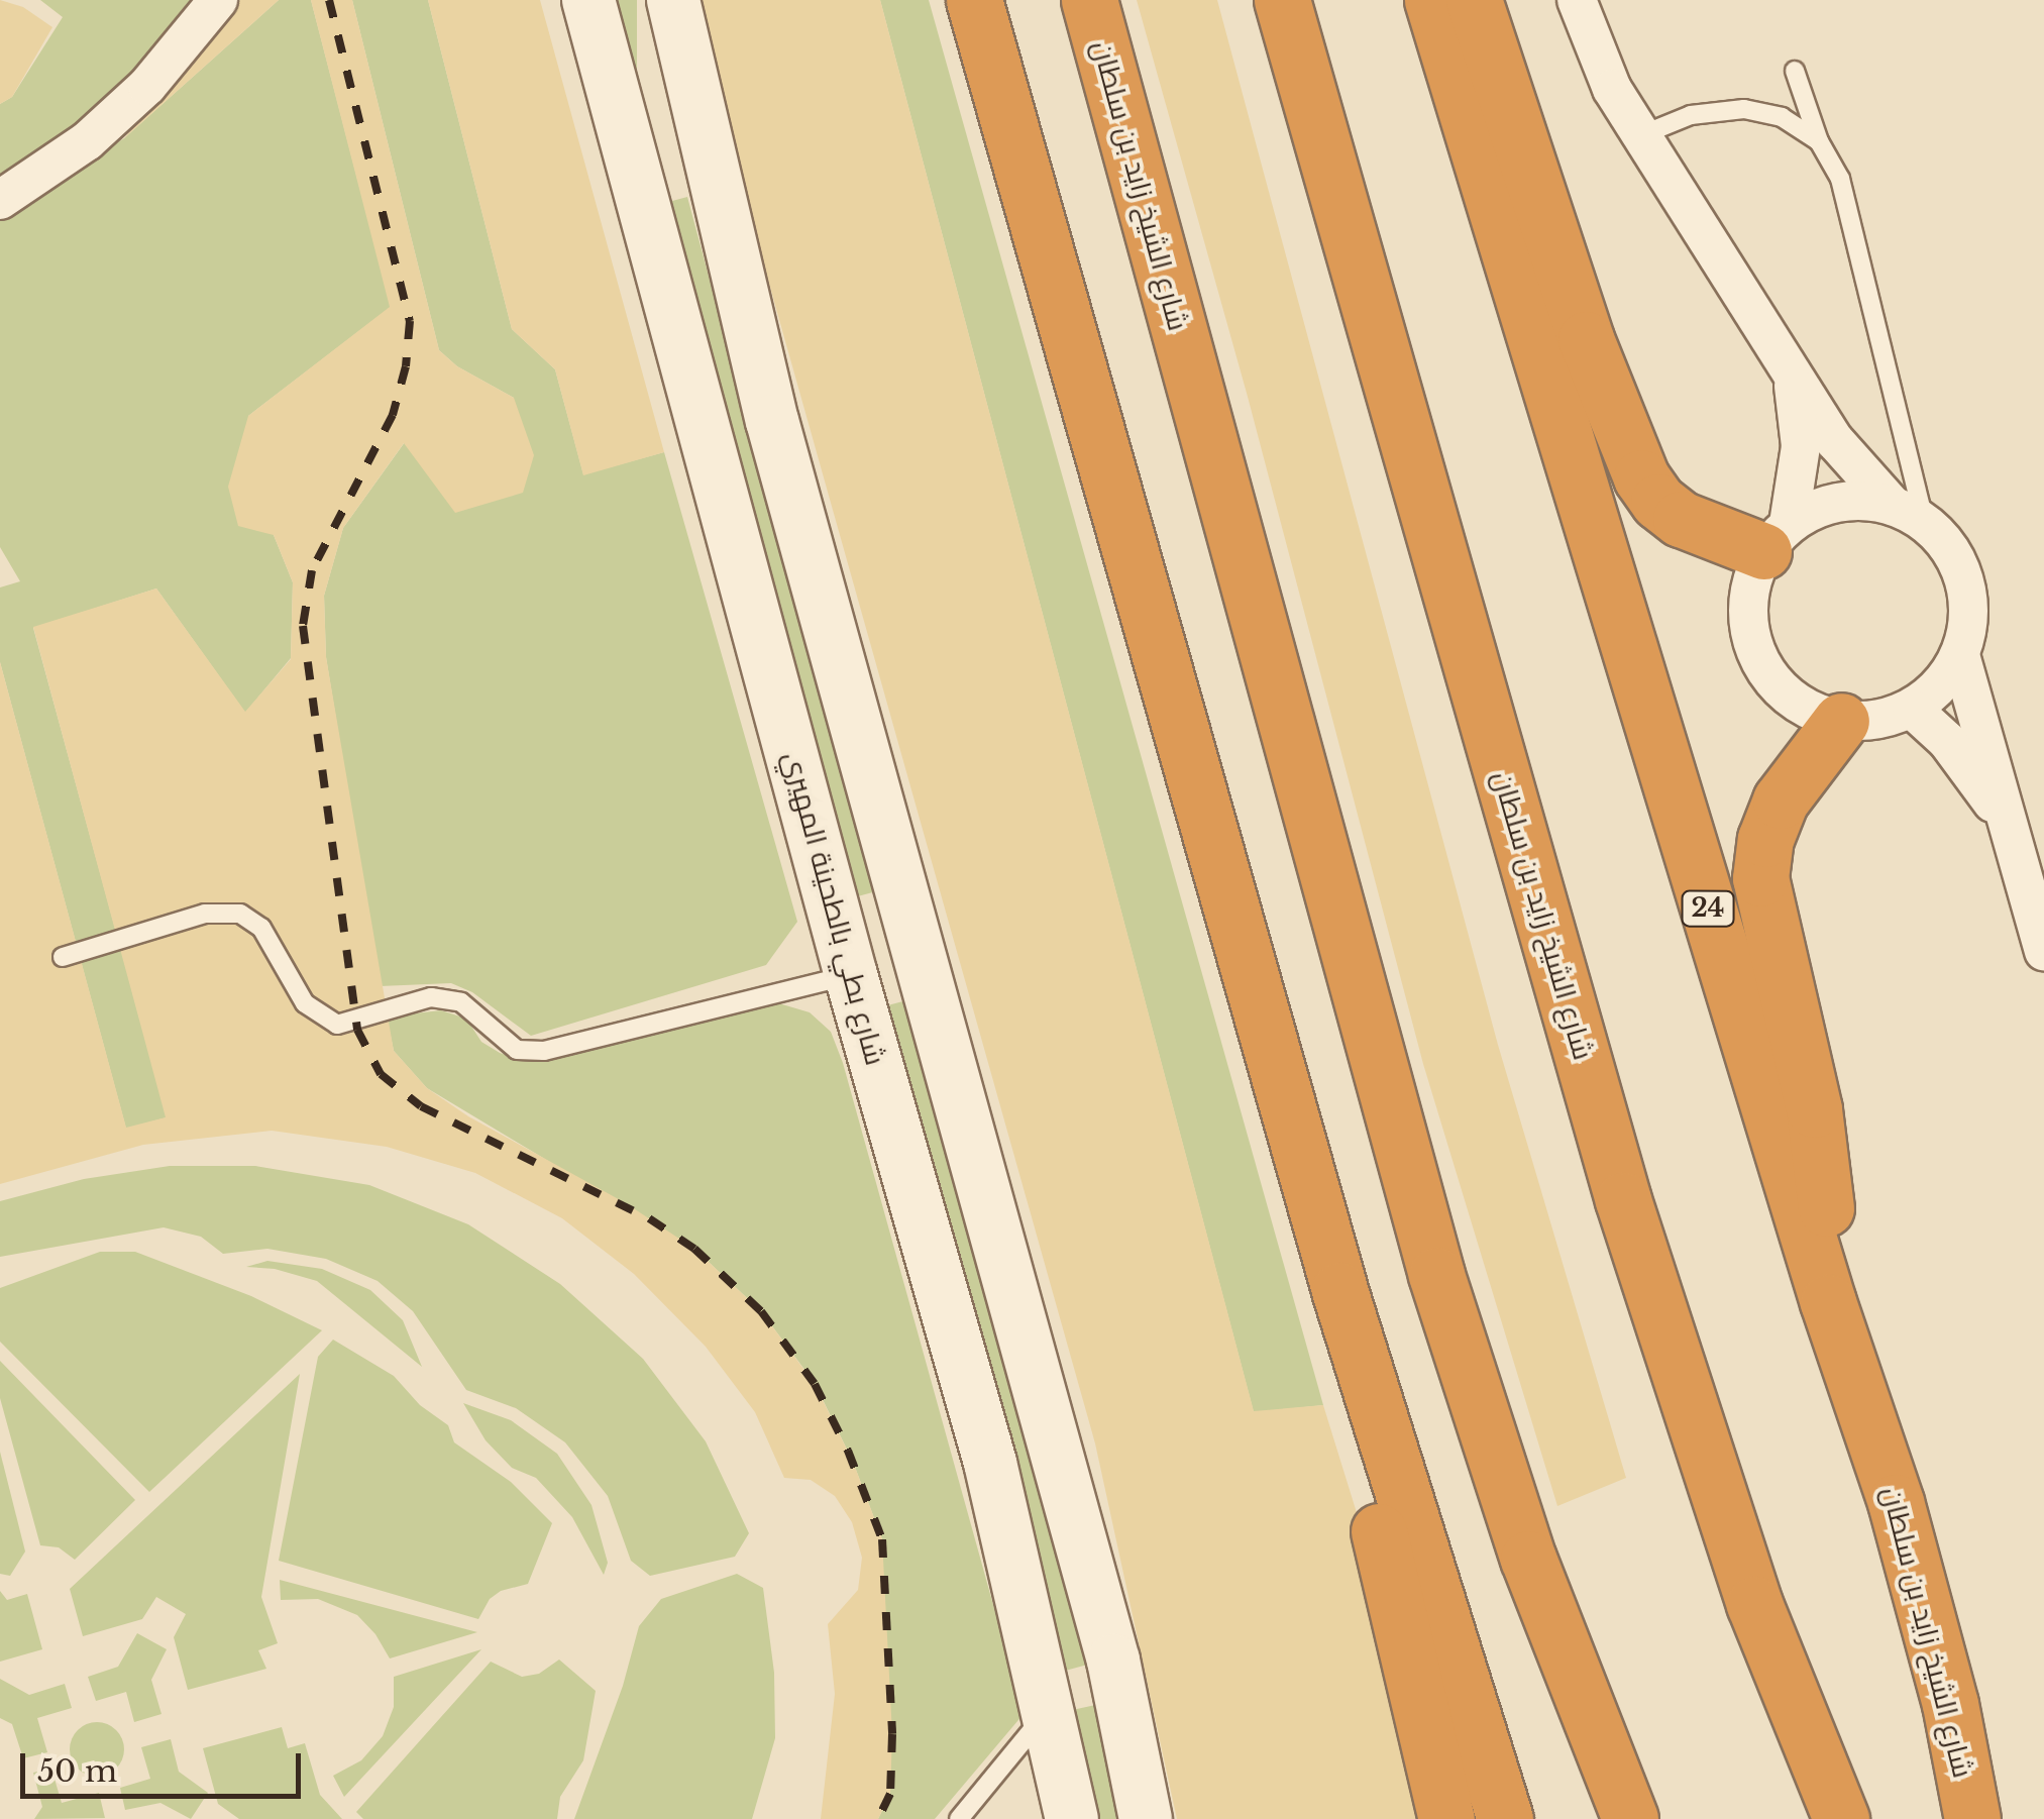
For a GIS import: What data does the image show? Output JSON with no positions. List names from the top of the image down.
{
  "streets": {
    "highway": ["شارع الشيخ زايد بن سلطان", "24"],
    "street": ["شارع بطي بالطحينة المهيري"]
  },
  "scale_bar": "50 m"
}
